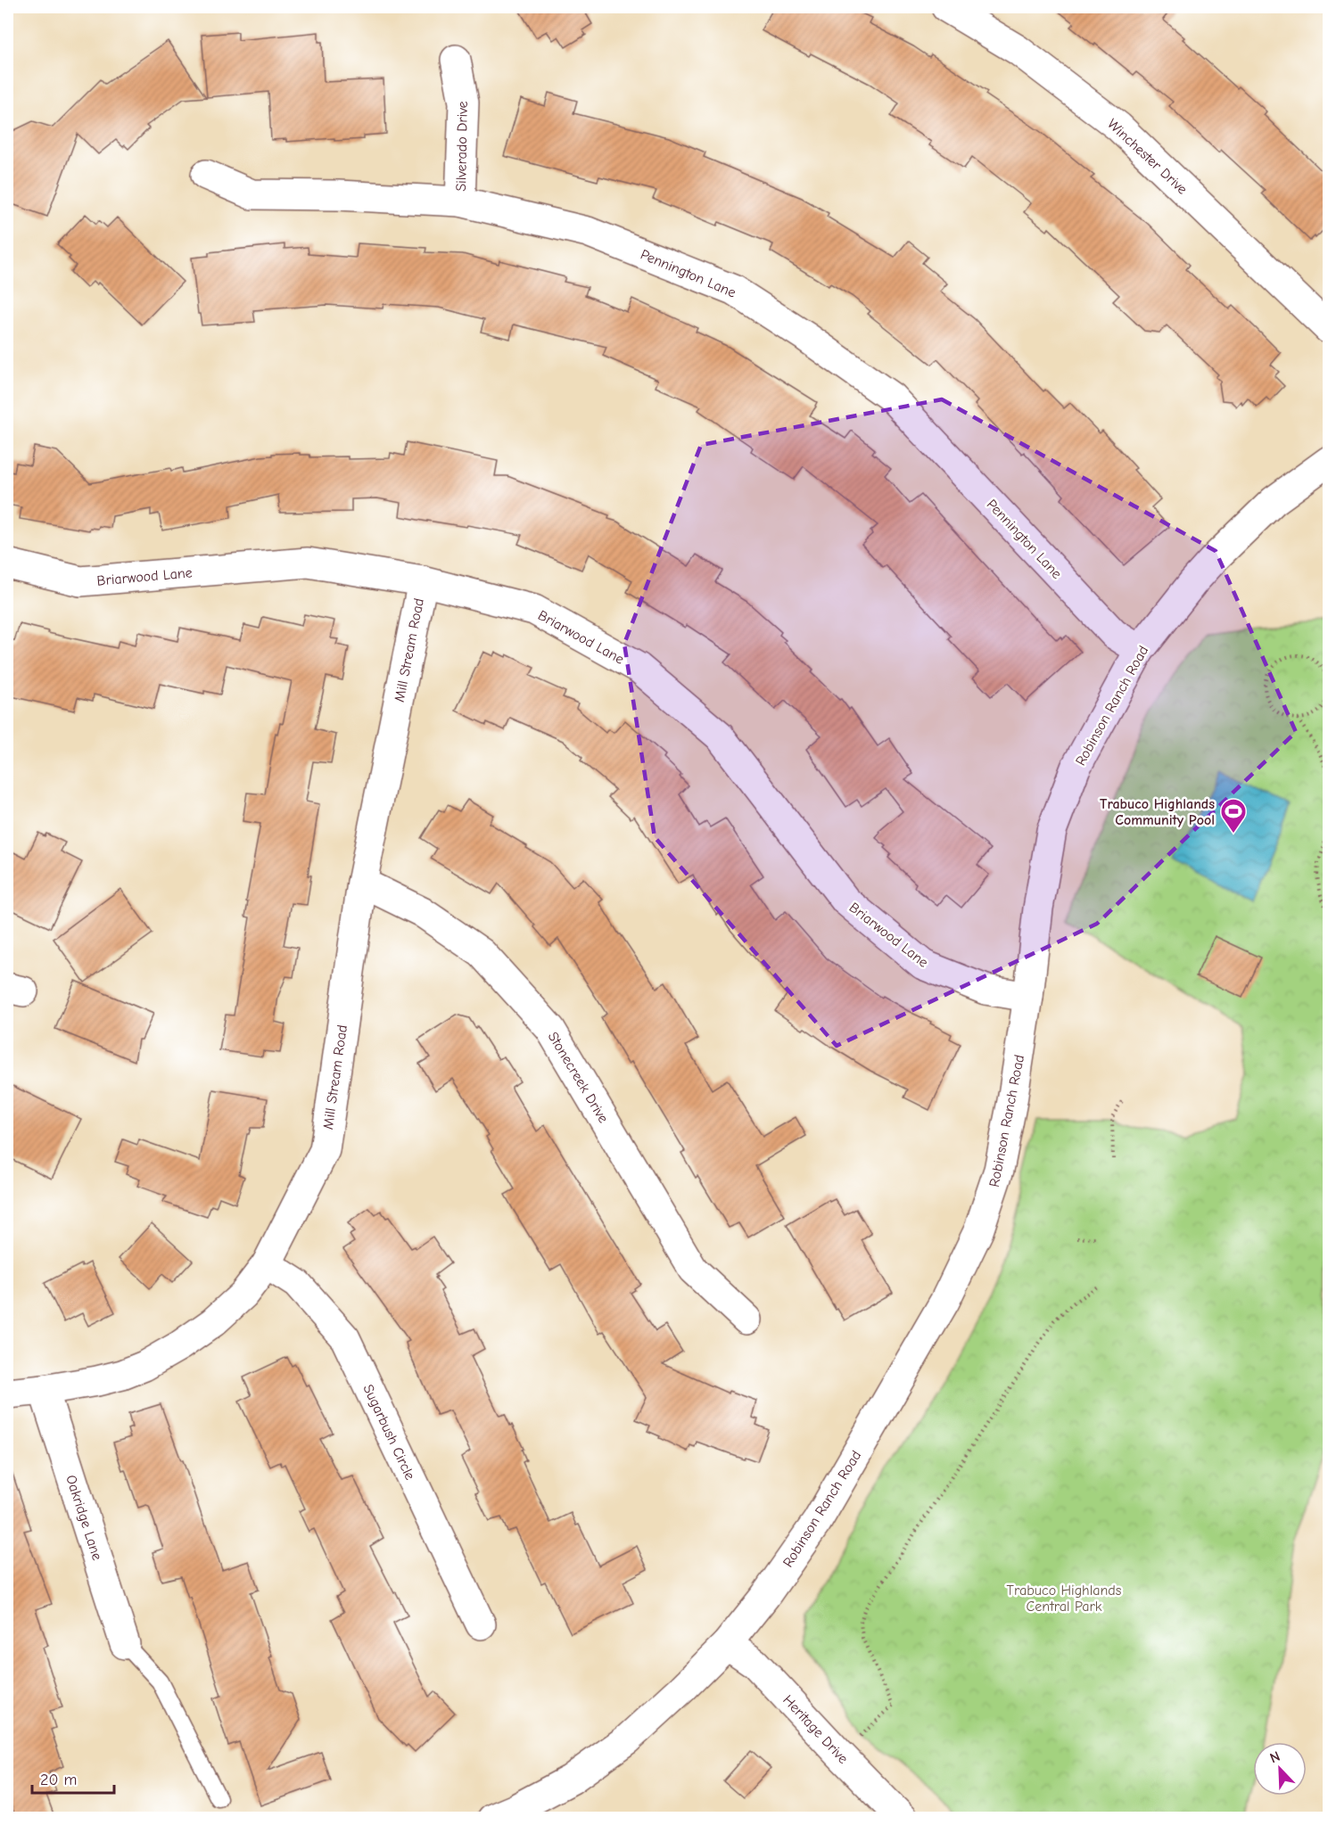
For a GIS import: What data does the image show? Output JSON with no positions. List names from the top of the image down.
{
  "streets": {
    "street": [
      "Silverado Drive",
      "Winchester Drive",
      "Pennington Lane",
      "Briarwood Lane",
      "Mill Stream Road",
      "Robinson Ranch Road",
      "Stonecreek Drive",
      "Sugarbush Circle",
      "Oakridge Lane",
      "Heritage Drive"
    ]
  },
  "crossings": [
    ["Silverado Drive", "Pennington Lane"],
    ["Pennington Lane", "Robinson Ranch Road"],
    ["Briarwood Lane", "Mill Stream Road"],
    ["Briarwood Lane", "Robinson Ranch Road"],
    ["Mill Stream Road", "Stonecreek Drive"],
    ["Mill Stream Road", "Sugarbush Circle"],
    ["Mill Stream Road", "Oakridge Lane"],
    ["Robinson Ranch Road", "Heritage Drive"]
  ],
  "parks": ["Trabuco Highlands Central Park"],
  "places": {
    "sports": ["Trabuco Highlands Community Pool"]
  },
  "scale_bar": "20 m",
  "north": "top left"
}
